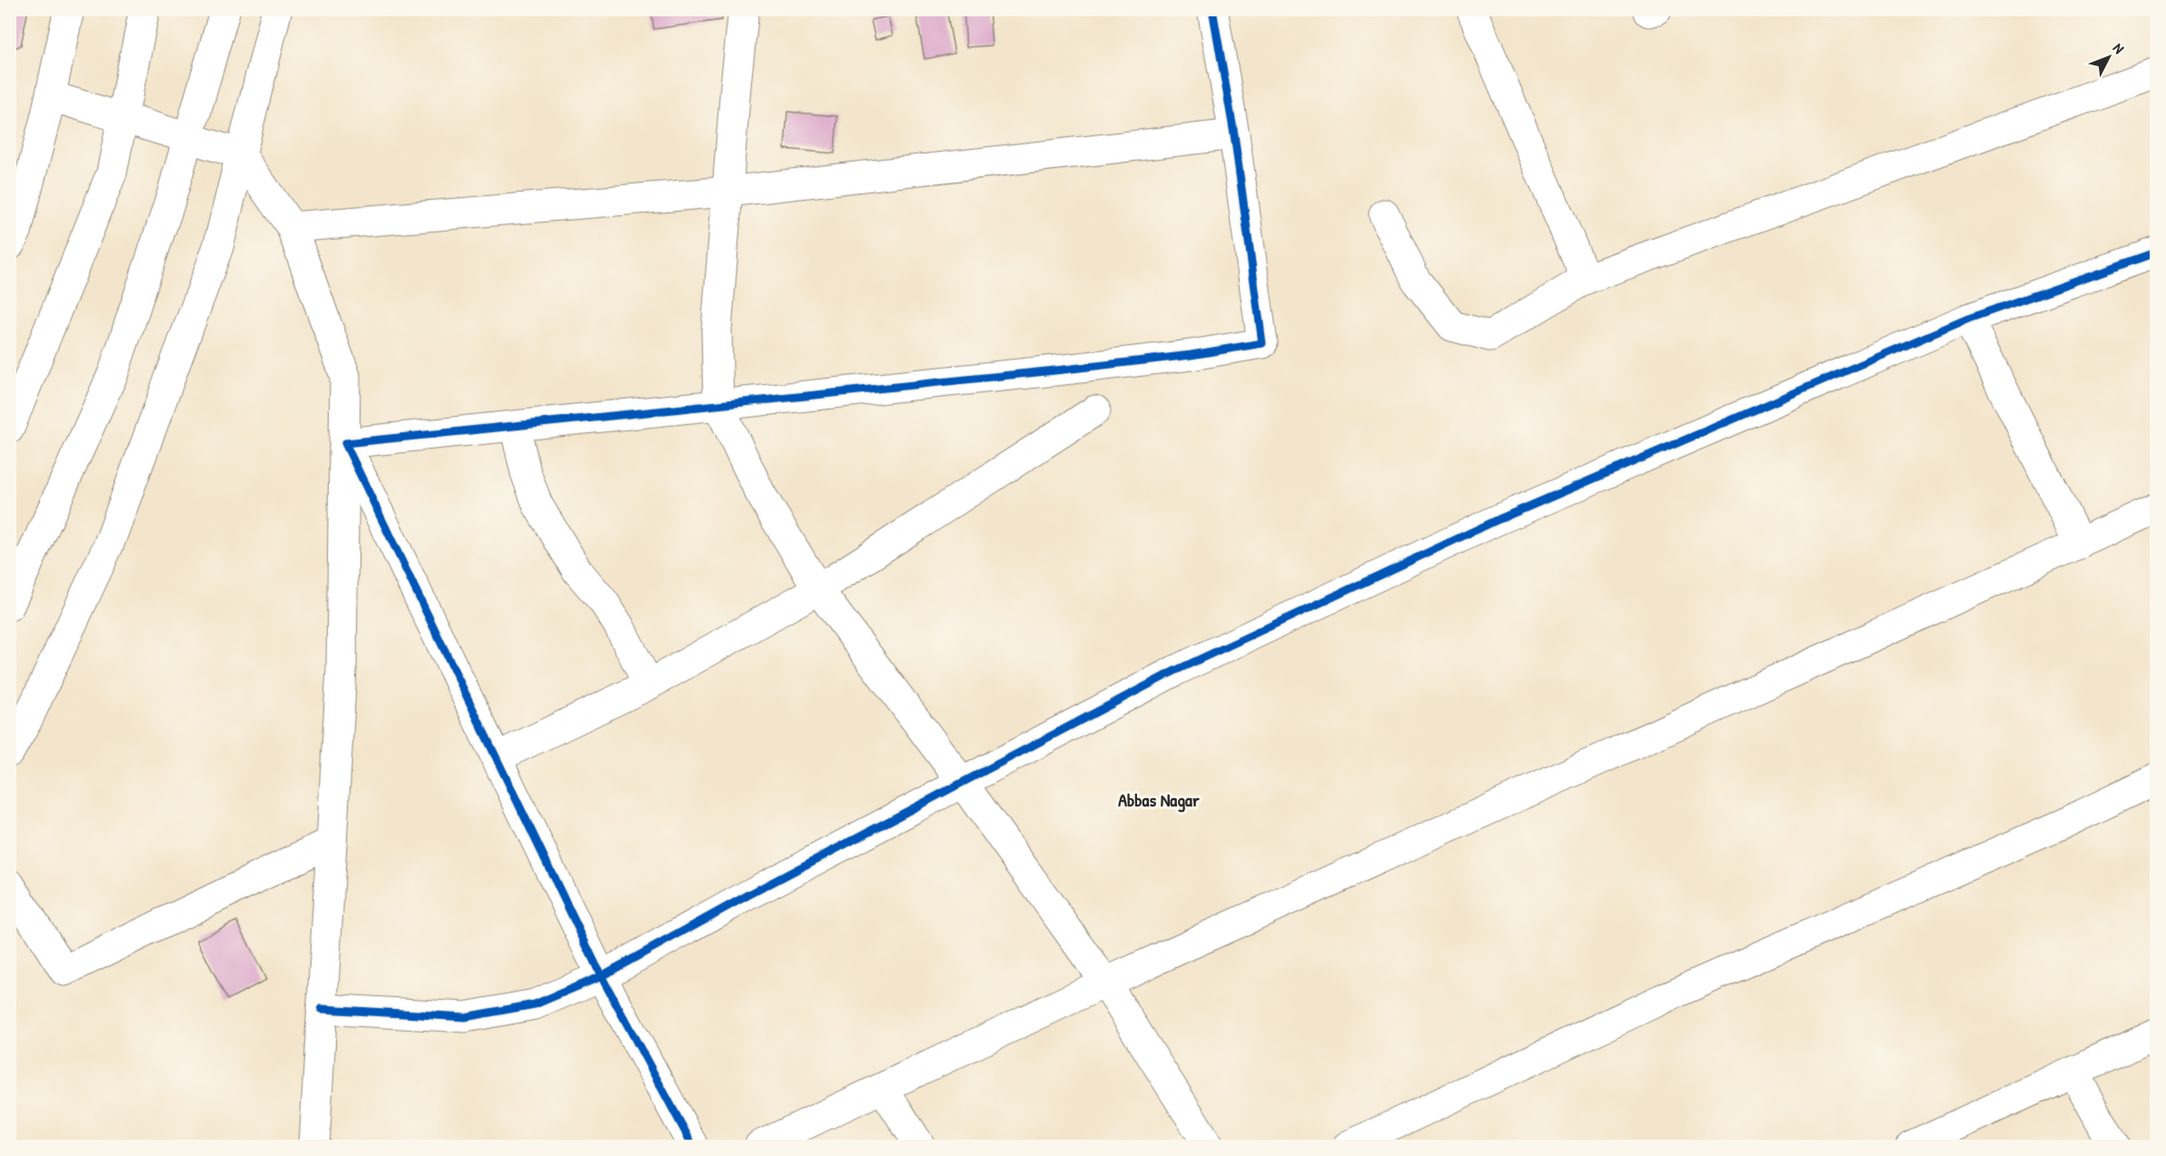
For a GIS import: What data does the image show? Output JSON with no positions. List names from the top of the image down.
{
  "districts": ["Abbas Nagar"],
  "north": "top right"
}
